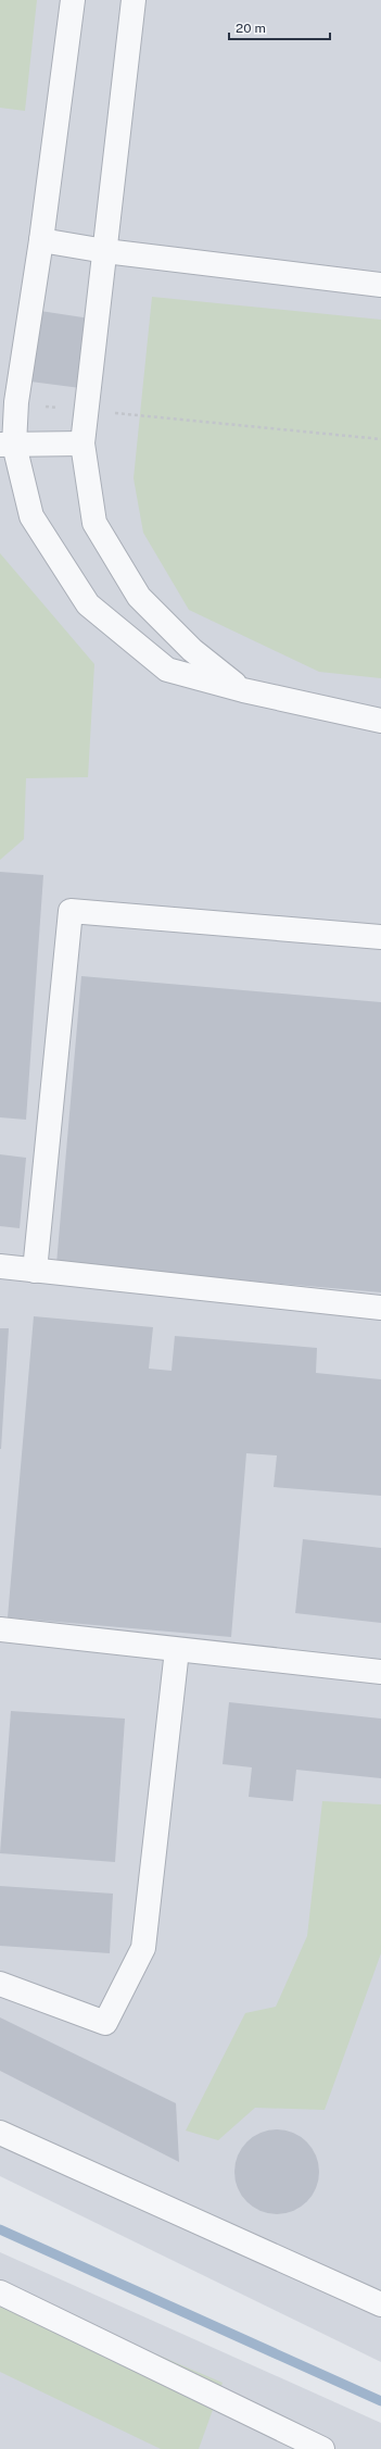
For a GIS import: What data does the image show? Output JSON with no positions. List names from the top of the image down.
{
  "scale_bar": "20 m"
}
